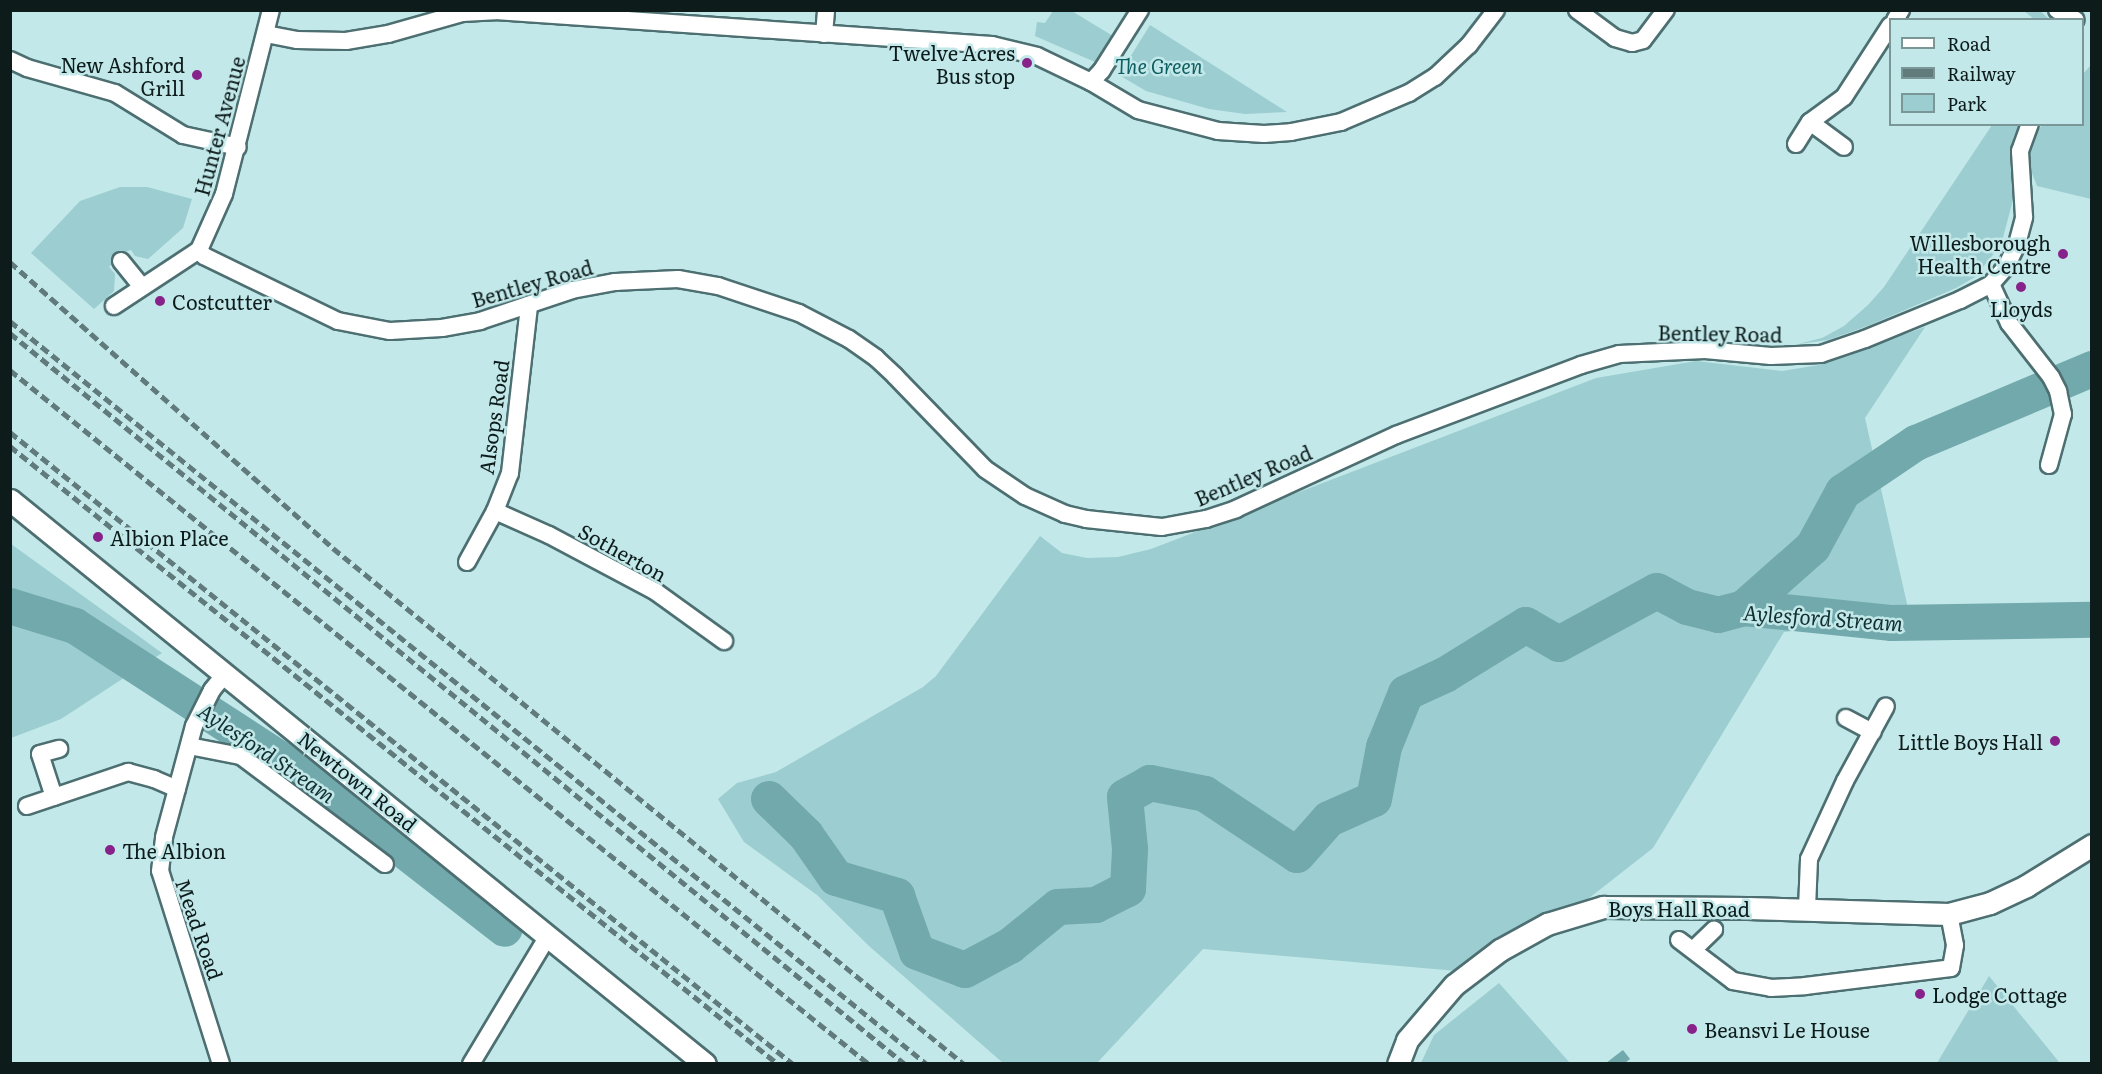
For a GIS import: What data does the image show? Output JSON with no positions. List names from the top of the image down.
{
  "streets": {
    "street": [
      "Hunter Avenue",
      "Bentley Road",
      "Alsops Road",
      "Sotherton",
      "Newtown Road",
      "Boys Hall Road",
      "Mead Road"
    ]
  },
  "crossings": [
    ["Hunter Avenue", "Bentley Road"],
    ["Bentley Road", "Alsops Road"],
    ["Alsops Road", "Sotherton"],
    ["Newtown Road", "Mead Road"]
  ],
  "water": ["Aylesford Stream"],
  "parks": ["The Green"],
  "places": [
    "Twelve Acres Bus stop",
    "New Ashford Grill",
    "Willesborough Health Centre",
    "Lloyds",
    "Costcutter",
    "Albion Place",
    "Little Boys Hall",
    "The Albion",
    "Lodge Cottage",
    "Beansvi Le House"
  ],
  "legend": ["Road", "Railway", "Park"]
}
